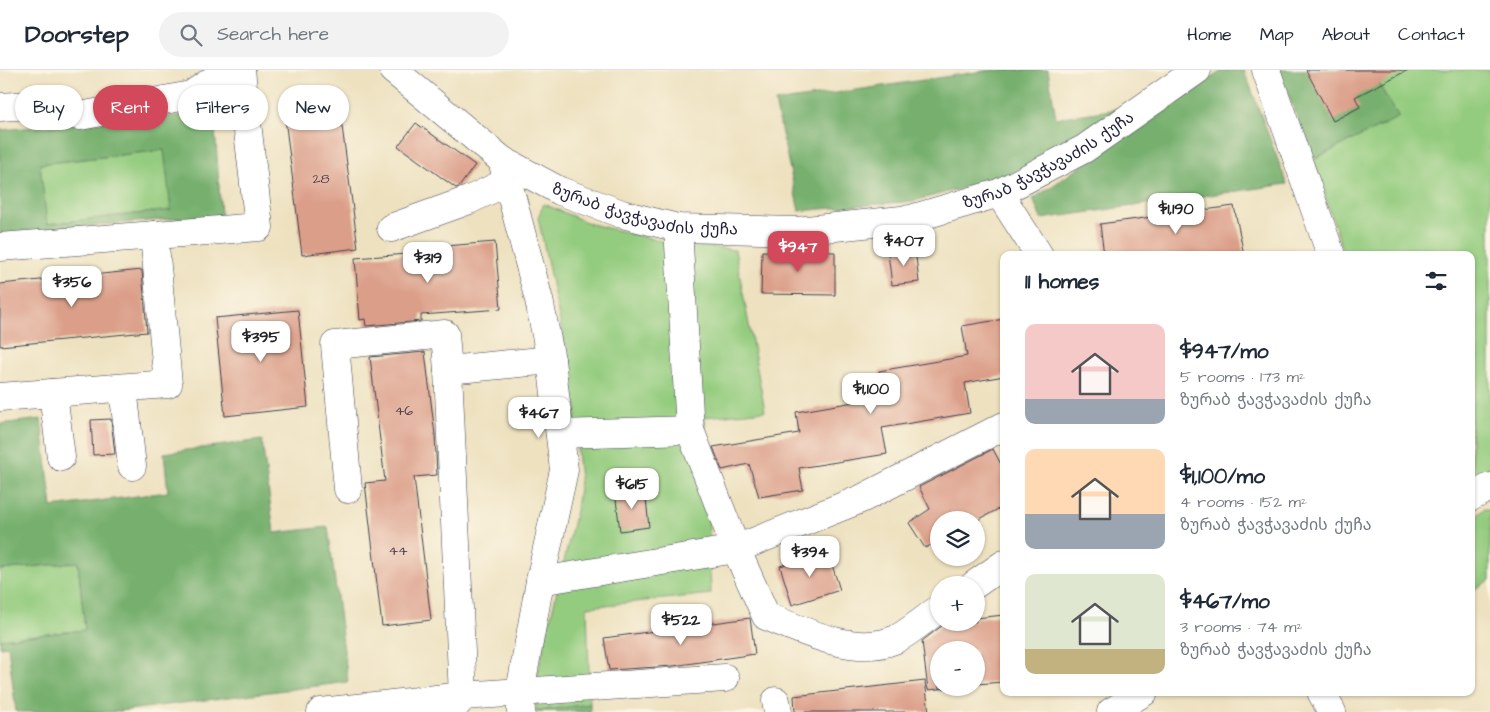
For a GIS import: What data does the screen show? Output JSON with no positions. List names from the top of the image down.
{
  "streets": {
    "street": ["ზურაბ ჭავჭავაძის ქუჩა"]
  },
  "house_numbers": ["28", "46", "44"],
  "page": {
    "header": "Doorstep",
    "search": "Search here",
    "nav": [
      "Home",
      "Map",
      "About",
      "Contact"
    ],
    "chip": [
      "Buy",
      "Rent",
      "Filters",
      "New"
    ],
    "price": [
      "$1,190",
      "$407",
      "$947",
      "$319",
      "$356",
      "$395",
      "$1,100",
      "$467",
      "$615",
      "$394",
      "$522"
    ],
    "heading": "11 homes",
    "list": [
      {
        "name": "$947/mo",
        "note": "5 rooms · 173 m² · ზურაბ ჭავჭავაძის ქუჩა"
      },
      {
        "name": "$1,100/mo",
        "note": "4 rooms · 152 m² · ზურაბ ჭავჭავაძის ქუჩა"
      },
      {
        "name": "$467/mo",
        "note": "3 rooms · 74 m² · ზურაბ ჭავჭავაძის ქუჩა"
      }
    ],
    "map_buttons": ["+", "−"]
  }
}
